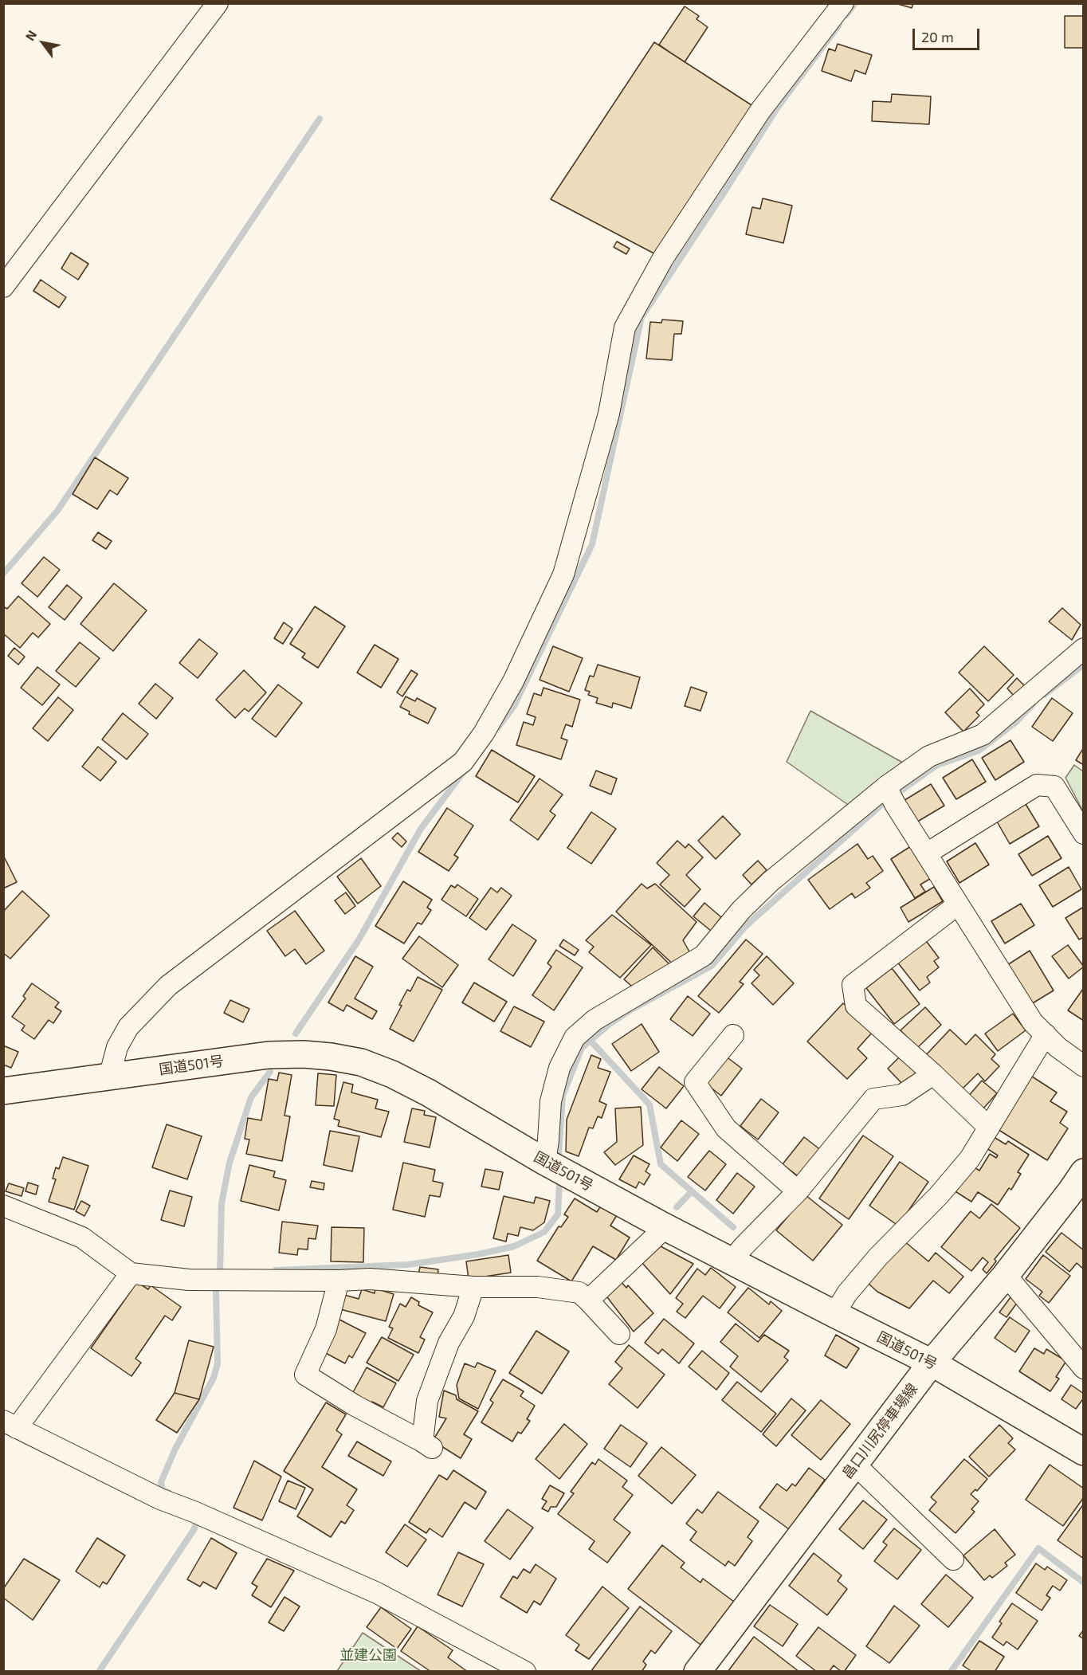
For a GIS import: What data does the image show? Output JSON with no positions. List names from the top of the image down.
{
  "streets": {
    "main road": ["国道501号", "畠口川尻停車場線"]
  },
  "crossings": [
    ["国道501号", "畠口川尻停車場線"]
  ],
  "parks": ["並建公園"],
  "scale_bar": "20 m",
  "north": "top left"
}
